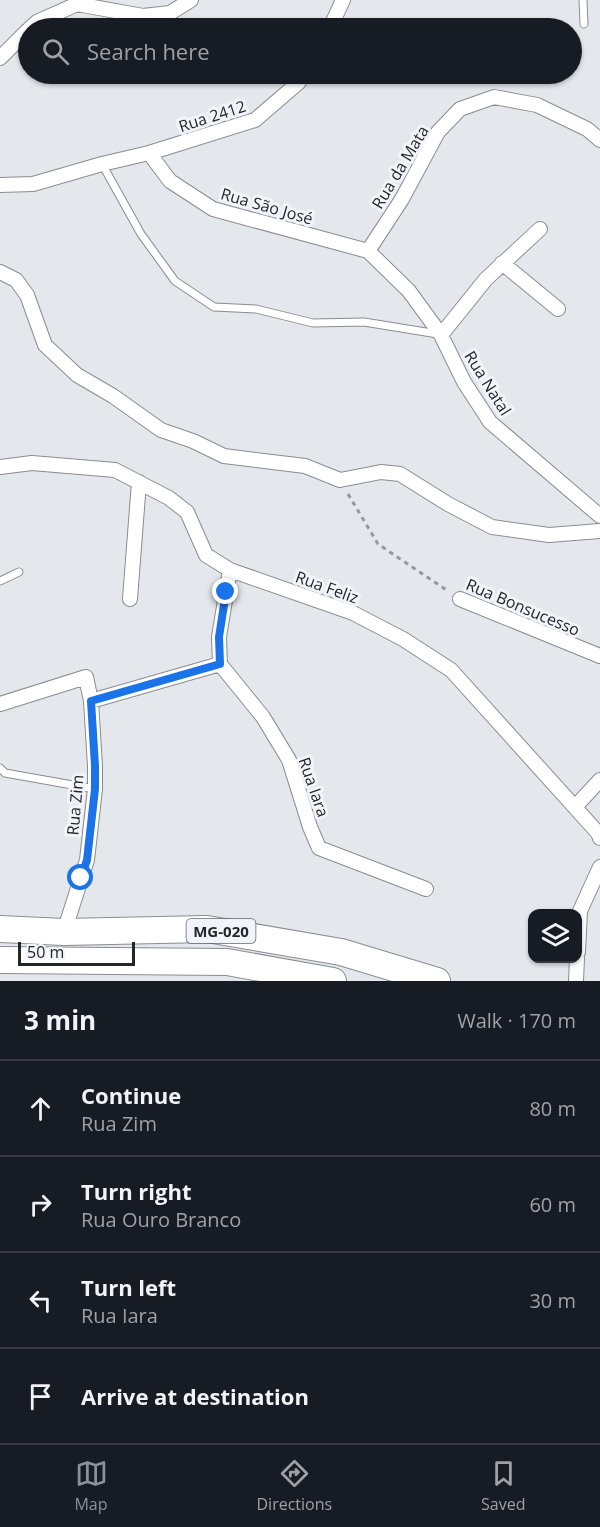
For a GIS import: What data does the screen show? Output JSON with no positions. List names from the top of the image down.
{
  "streets": {
    "highway": ["MG-020"],
    "street": [
      "Rua 2412",
      "Rua da Mata",
      "Rua São José",
      "Rua Natal",
      "Rua Feliz",
      "Rua Bonsucesso",
      "Rua Iara",
      "Rua Zim"
    ]
  },
  "crossings": [
    ["Rua 2412", "Rua São José"],
    ["Rua da Mata", "Rua São José"],
    ["Rua da Mata", "Rua Natal"],
    ["Rua São José", "Rua Natal"],
    ["Rua Zim", "MG-020"]
  ],
  "scale_bar": "50 m",
  "page": {
    "search": "Search here",
    "scale": "50 m",
    "heading": ["3 min", "Walk · 170 m"],
    "list": [
      ["Continue", "Rua Zim", "80 m"],
      ["Turn right", "Rua Ouro Branco", "60 m"],
      ["Turn left", "Rua Iara", "30 m"],
      "Arrive at destination"
    ],
    "nav": ["Map", "Directions", "Saved"]
  }
}
